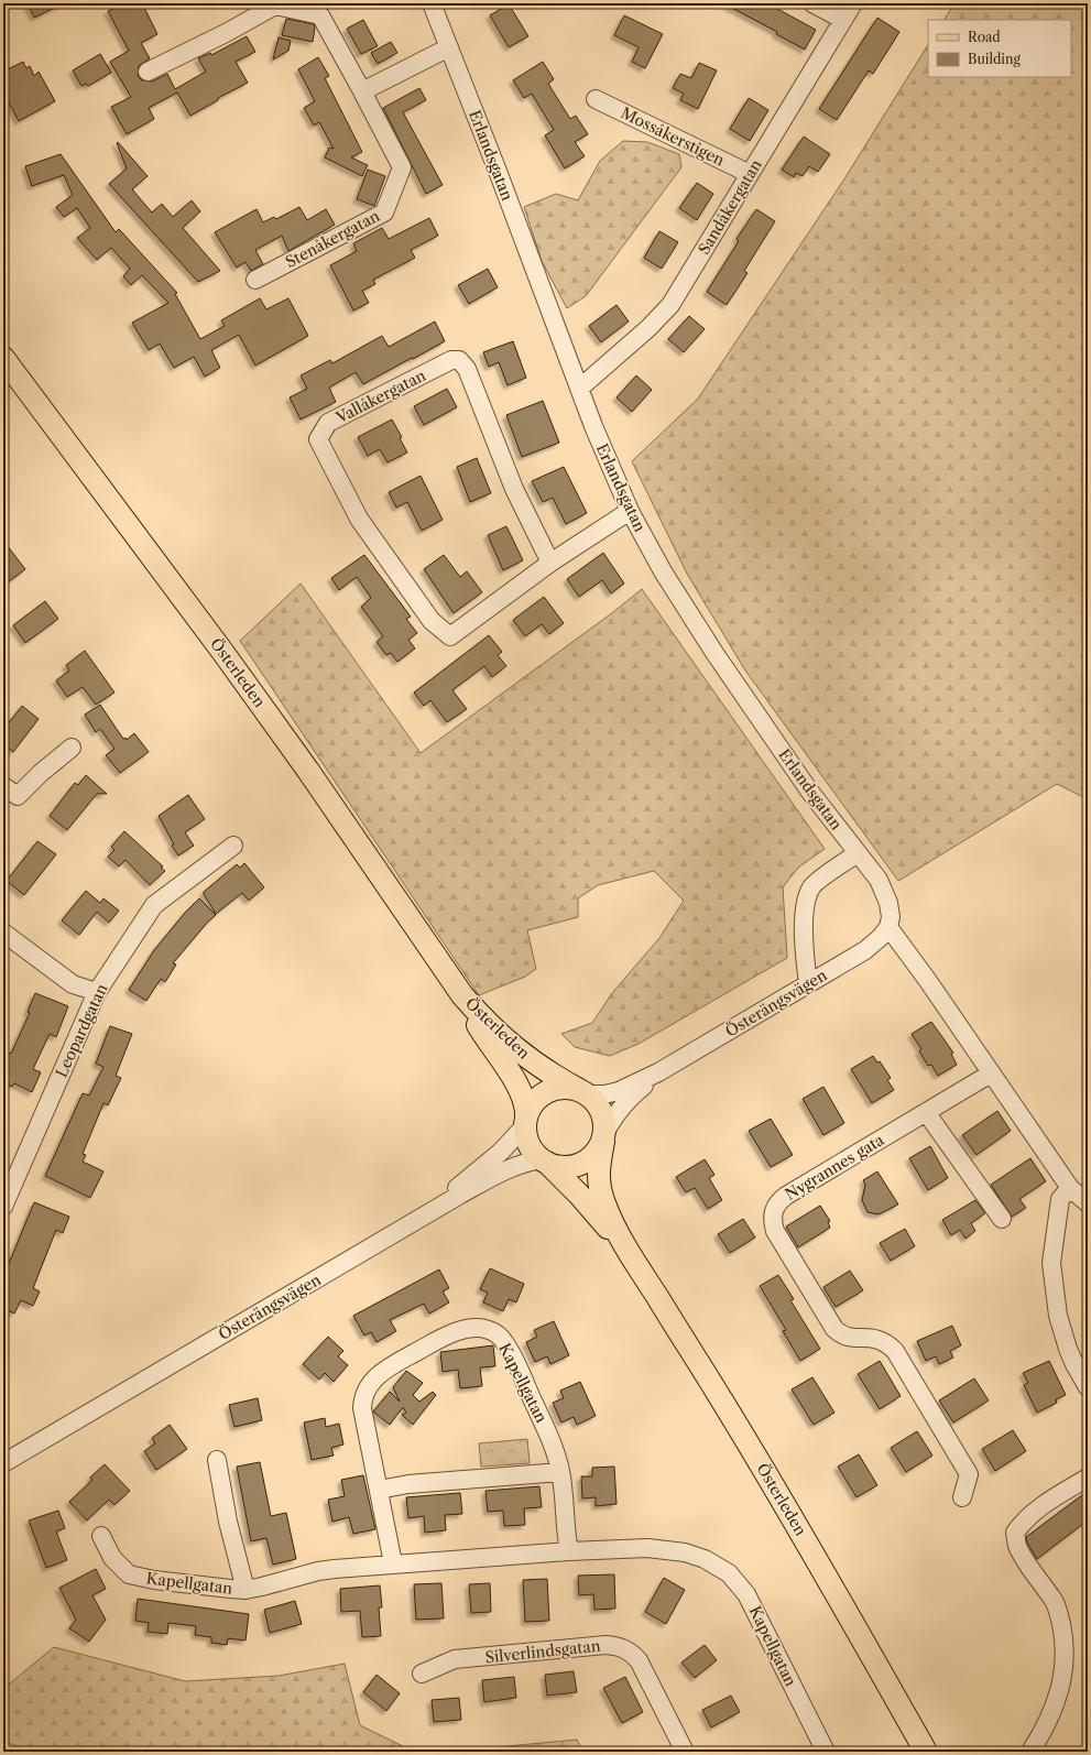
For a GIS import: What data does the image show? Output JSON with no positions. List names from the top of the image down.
{
  "streets": {
    "main road": ["Österleden"],
    "street": [
      "Mossåkerstigen",
      "Erlandsgatan",
      "Sandåkergatan",
      "Stenåkergatan",
      "Vallåkergatan",
      "Österängsvägen",
      "Leopardgatan",
      "Nygrannes gata",
      "Kapellgatan",
      "Silverlindsgatan"
    ]
  },
  "crossings": [
    ["Mossåkerstigen", "Sandåkergatan"],
    ["Erlandsgatan", "Sandåkergatan"],
    ["Erlandsgatan", "Vallåkergatan"],
    ["Erlandsgatan", "Österängsvägen"],
    ["Österleden", "Österängsvägen"]
  ],
  "legend": ["Road", "Building"]
}
